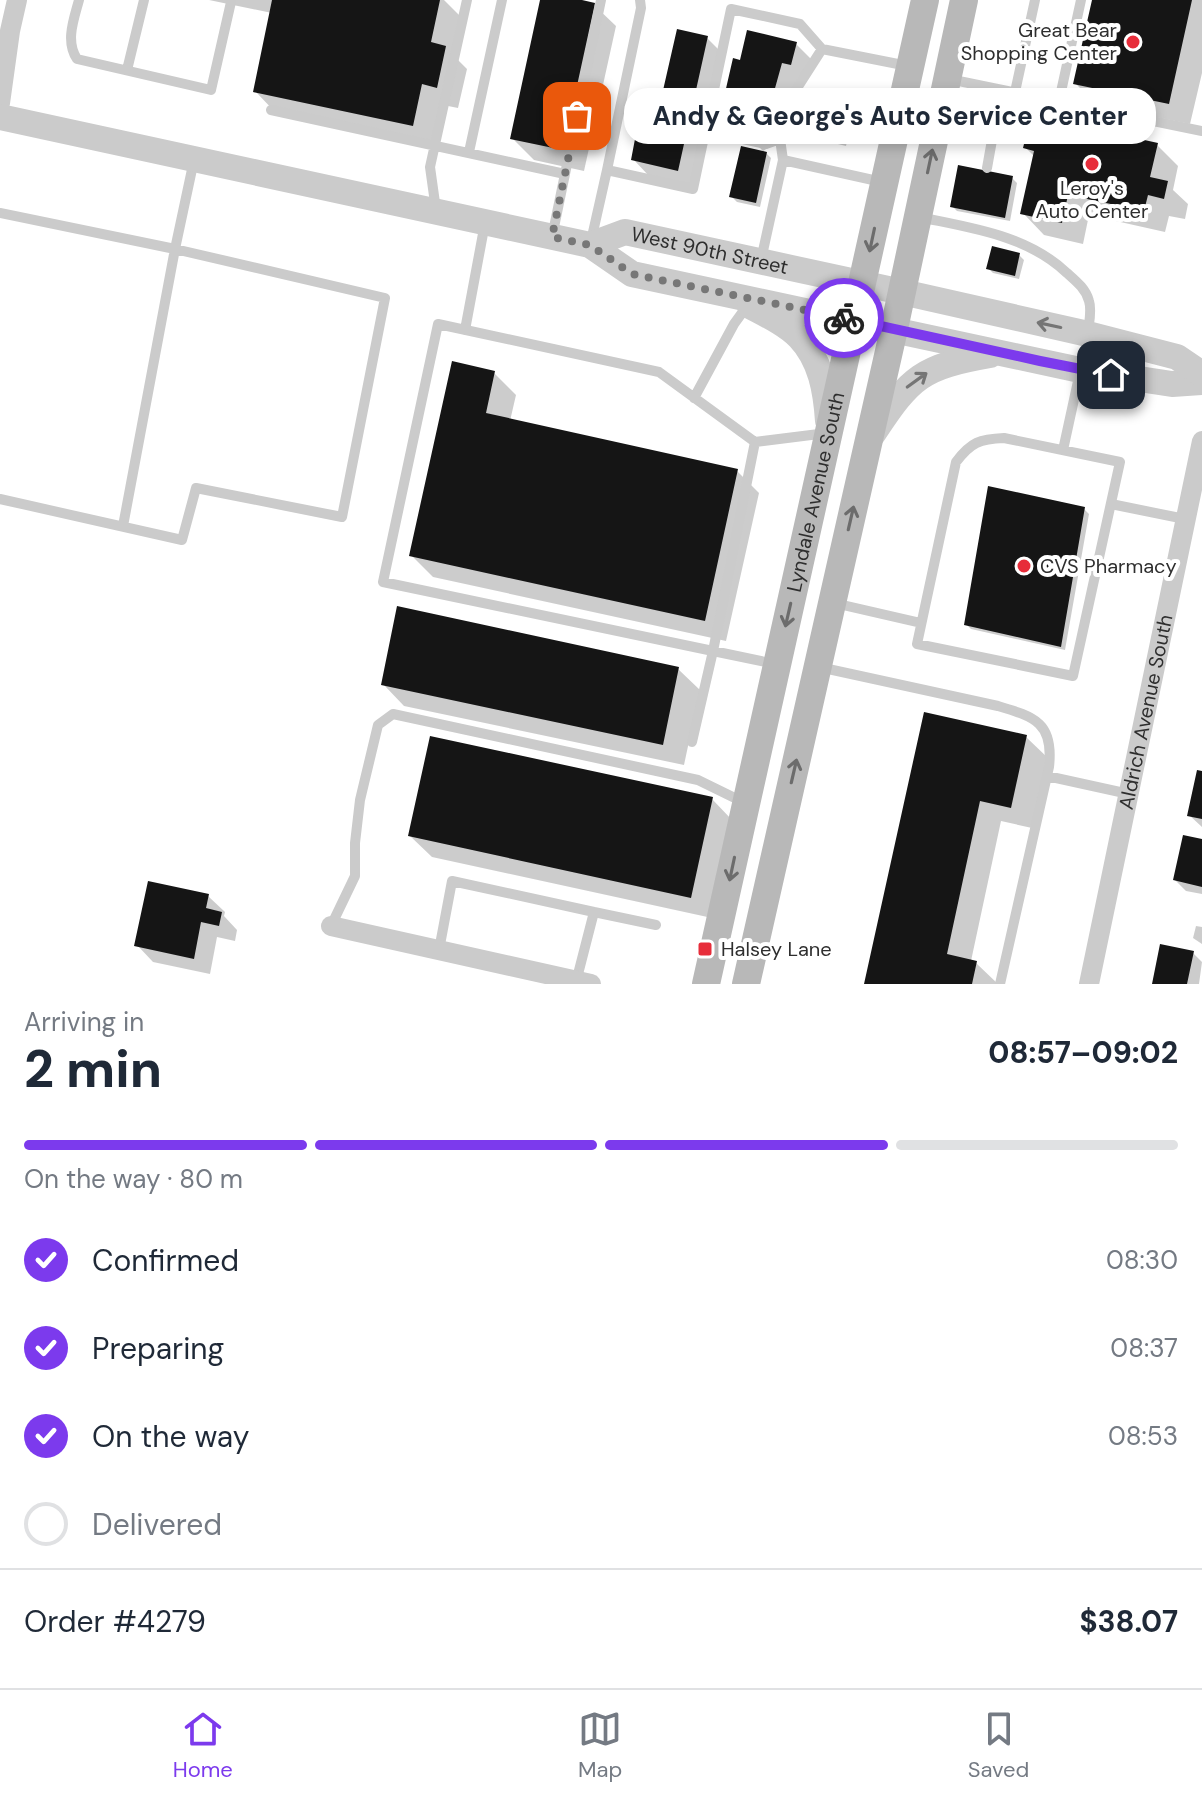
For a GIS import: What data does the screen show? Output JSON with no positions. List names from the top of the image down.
{
  "streets": {
    "main road": ["Lyndale Avenue South"],
    "street": ["West 90th Street", "Aldrich Avenue South"]
  },
  "crossings": [
    ["West 90th Street", "Lyndale Avenue South"]
  ],
  "places": {
    "other": [
      "Great Bear Shopping Center",
      "Andy & George's Auto Service Center",
      "Leroy's Auto Center",
      "CVS Pharmacy"
    ],
    "transit": ["Halsey Lane"]
  },
  "page": {
    "bubble": "Andy & George's Auto Service Center",
    "heading": ["2 min", "Arriving in", "08:57–09:02"],
    "panel": ["Order #4279", "$38.07"],
    "bar": "On the way · 80 m",
    "list": [
      ["Confirmed", "08:30"],
      ["Preparing", "08:37"],
      ["On the way", "08:53"],
      "Delivered"
    ],
    "tabs": ["Home", "Map", "Saved"]
  }
}
